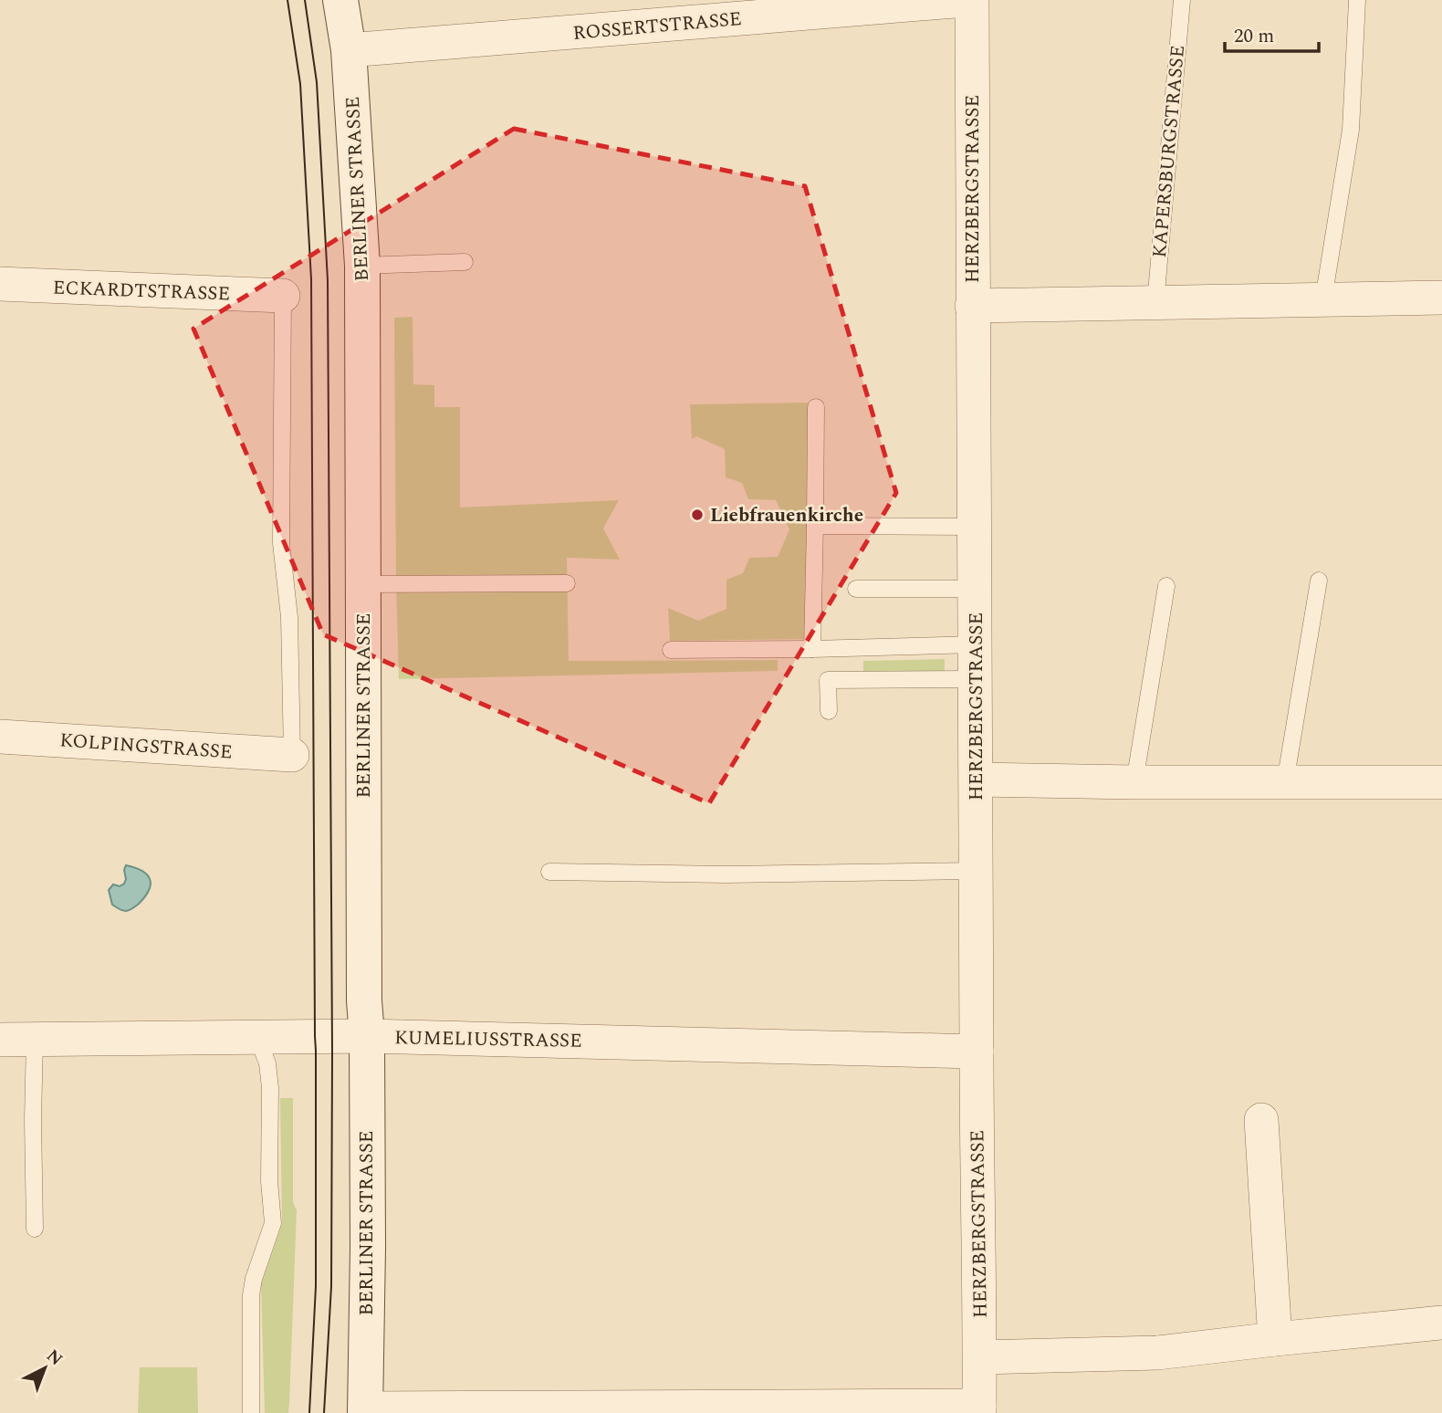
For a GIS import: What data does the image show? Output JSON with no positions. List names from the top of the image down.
{
  "streets": {
    "street": [
      "ROSSERTSTRASSE",
      "BERLINER STRASSE",
      "HERZBERGSTRASSE",
      "ECKARDTSTRASSE",
      "KOLPINGSTRASSE",
      "KUMELIUSSTRASSE"
    ],
    "lane": ["KAPERSBURGSTRASSE"]
  },
  "crossings": [
    ["ROSSERTSTRASSE", "BERLINER STRASSE"],
    ["BERLINER STRASSE", "KUMELIUSSTRASSE"],
    ["HERZBERGSTRASSE", "KUMELIUSSTRASSE"]
  ],
  "places": ["Liebfrauenkirche"],
  "scale_bar": "20 m",
  "north": "top right"
}
